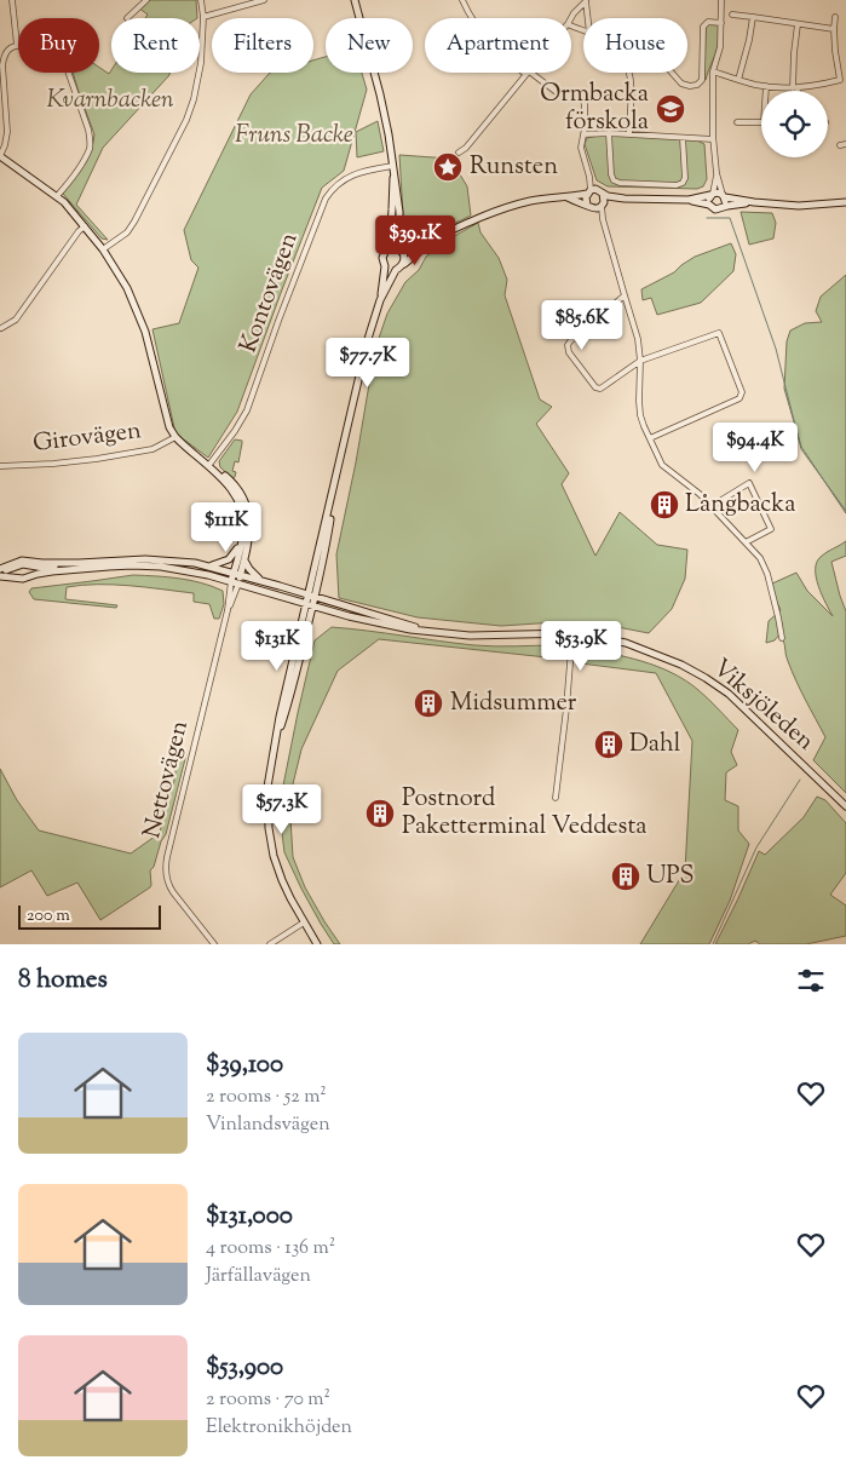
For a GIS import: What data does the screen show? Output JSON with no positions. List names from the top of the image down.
{
  "streets": {
    "street": [
      "Kontovägen",
      "Girovägen",
      "Viksjöleden",
      "Nettovägen"
    ]
  },
  "crossings": [
    ["Viksjöleden", "Nettovägen"]
  ],
  "parks": ["Kvarnbacken", "Fruns Backe"],
  "places": {
    "school or university": ["Ormbacka förskola"],
    "place": ["Runsten"],
    "building": [
      "Långbacka",
      "Midsummer",
      "Dahl",
      "Postnord Paketterminal Veddesta",
      "UPS"
    ]
  },
  "scale_bar": "200 m",
  "page": {
    "chip": [
      "Buy",
      "Rent",
      "Filters",
      "New",
      "Apartment",
      "House"
    ],
    "price": [
      "$39.1K",
      "$85.6K",
      "$77.7K",
      "$94.4K",
      "$111K",
      "$131K",
      "$53.9K",
      "$57.3K"
    ],
    "scale": "200 m",
    "heading": "8 homes",
    "list": [
      {
        "name": "$39,100",
        "note": "2 rooms · 52 m² · Vinlandsvägen"
      },
      {
        "name": "$131,000",
        "note": "4 rooms · 136 m² · Järfällavägen"
      },
      {
        "name": "$53,900",
        "note": "2 rooms · 70 m² · Elektronikhöjden"
      }
    ]
  }
}
